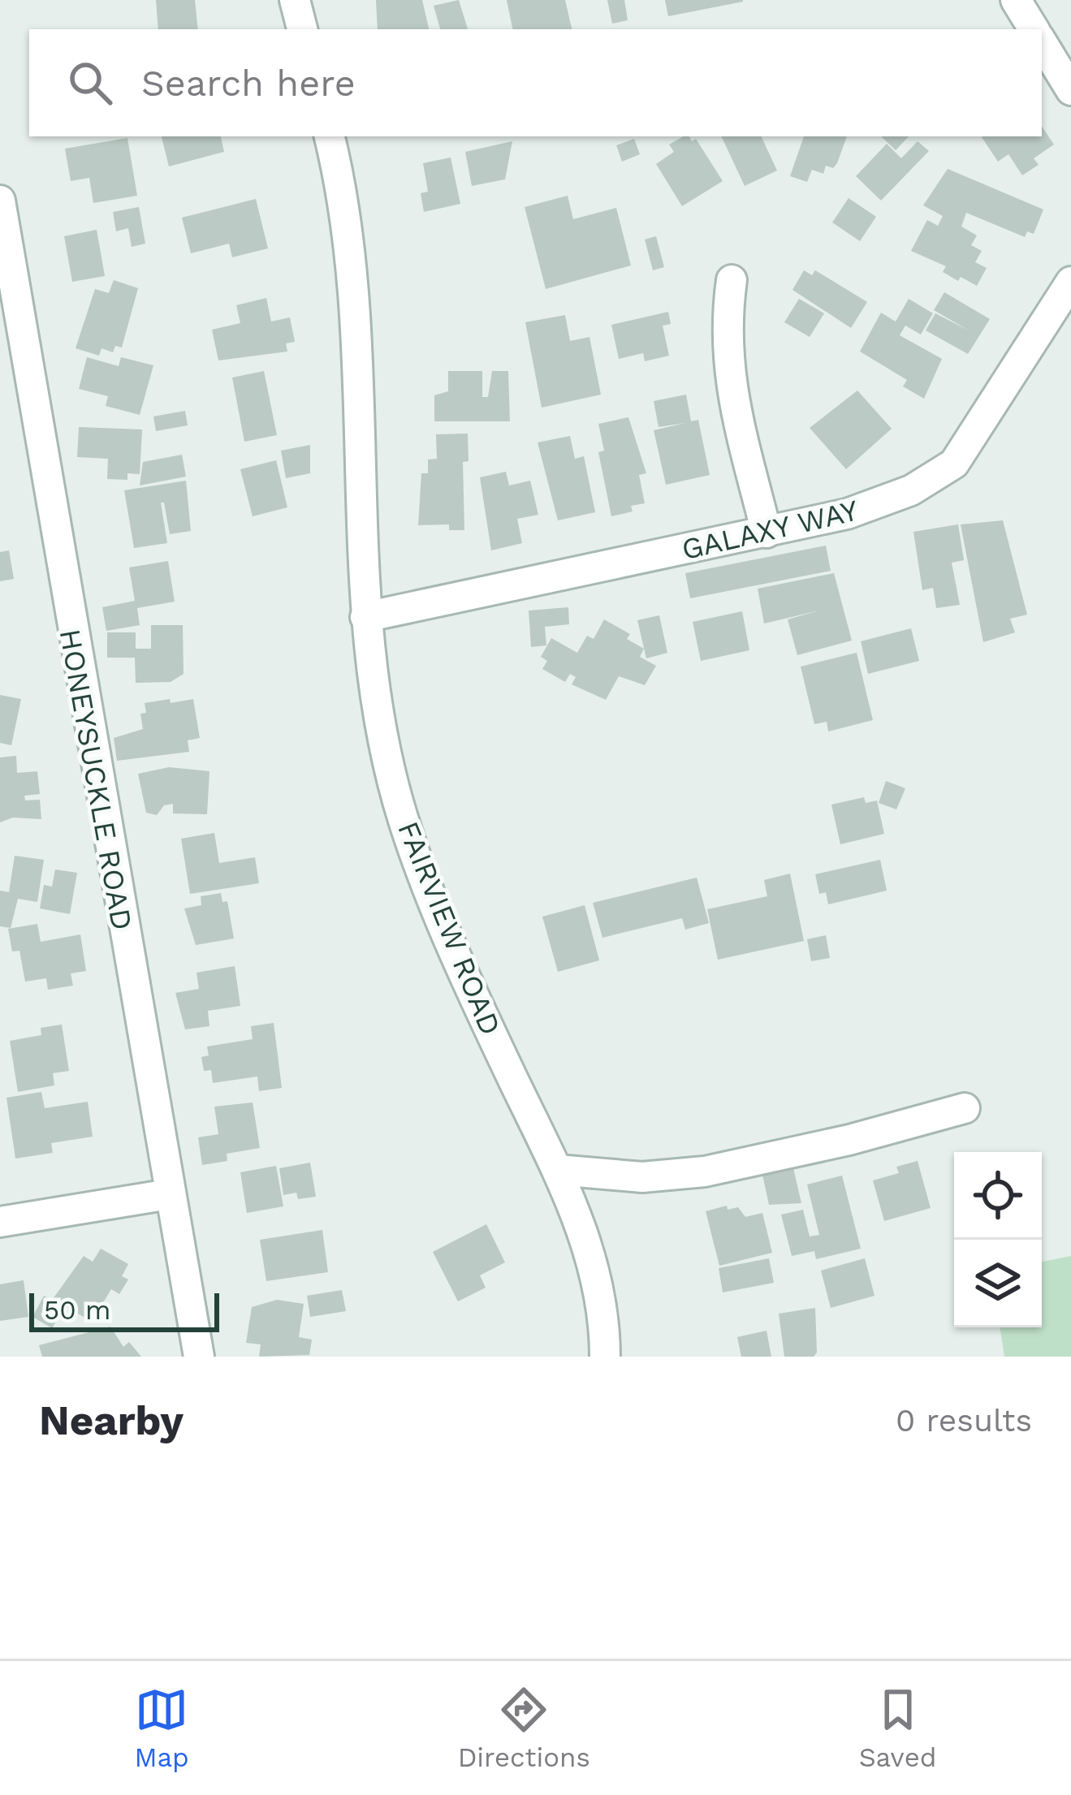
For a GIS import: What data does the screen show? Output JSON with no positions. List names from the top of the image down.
{
  "streets": {
    "street": ["GALAXY WAY", "HONEYSUCKLE ROAD", "FAIRVIEW ROAD"]
  },
  "crossings": [
    ["GALAXY WAY", "FAIRVIEW ROAD"]
  ],
  "scale_bar": "50 m",
  "page": {
    "search": "Search here",
    "scale": "50 m",
    "heading": ["Nearby", "0 results"],
    "nav": ["Map", "Directions", "Saved"]
  }
}
